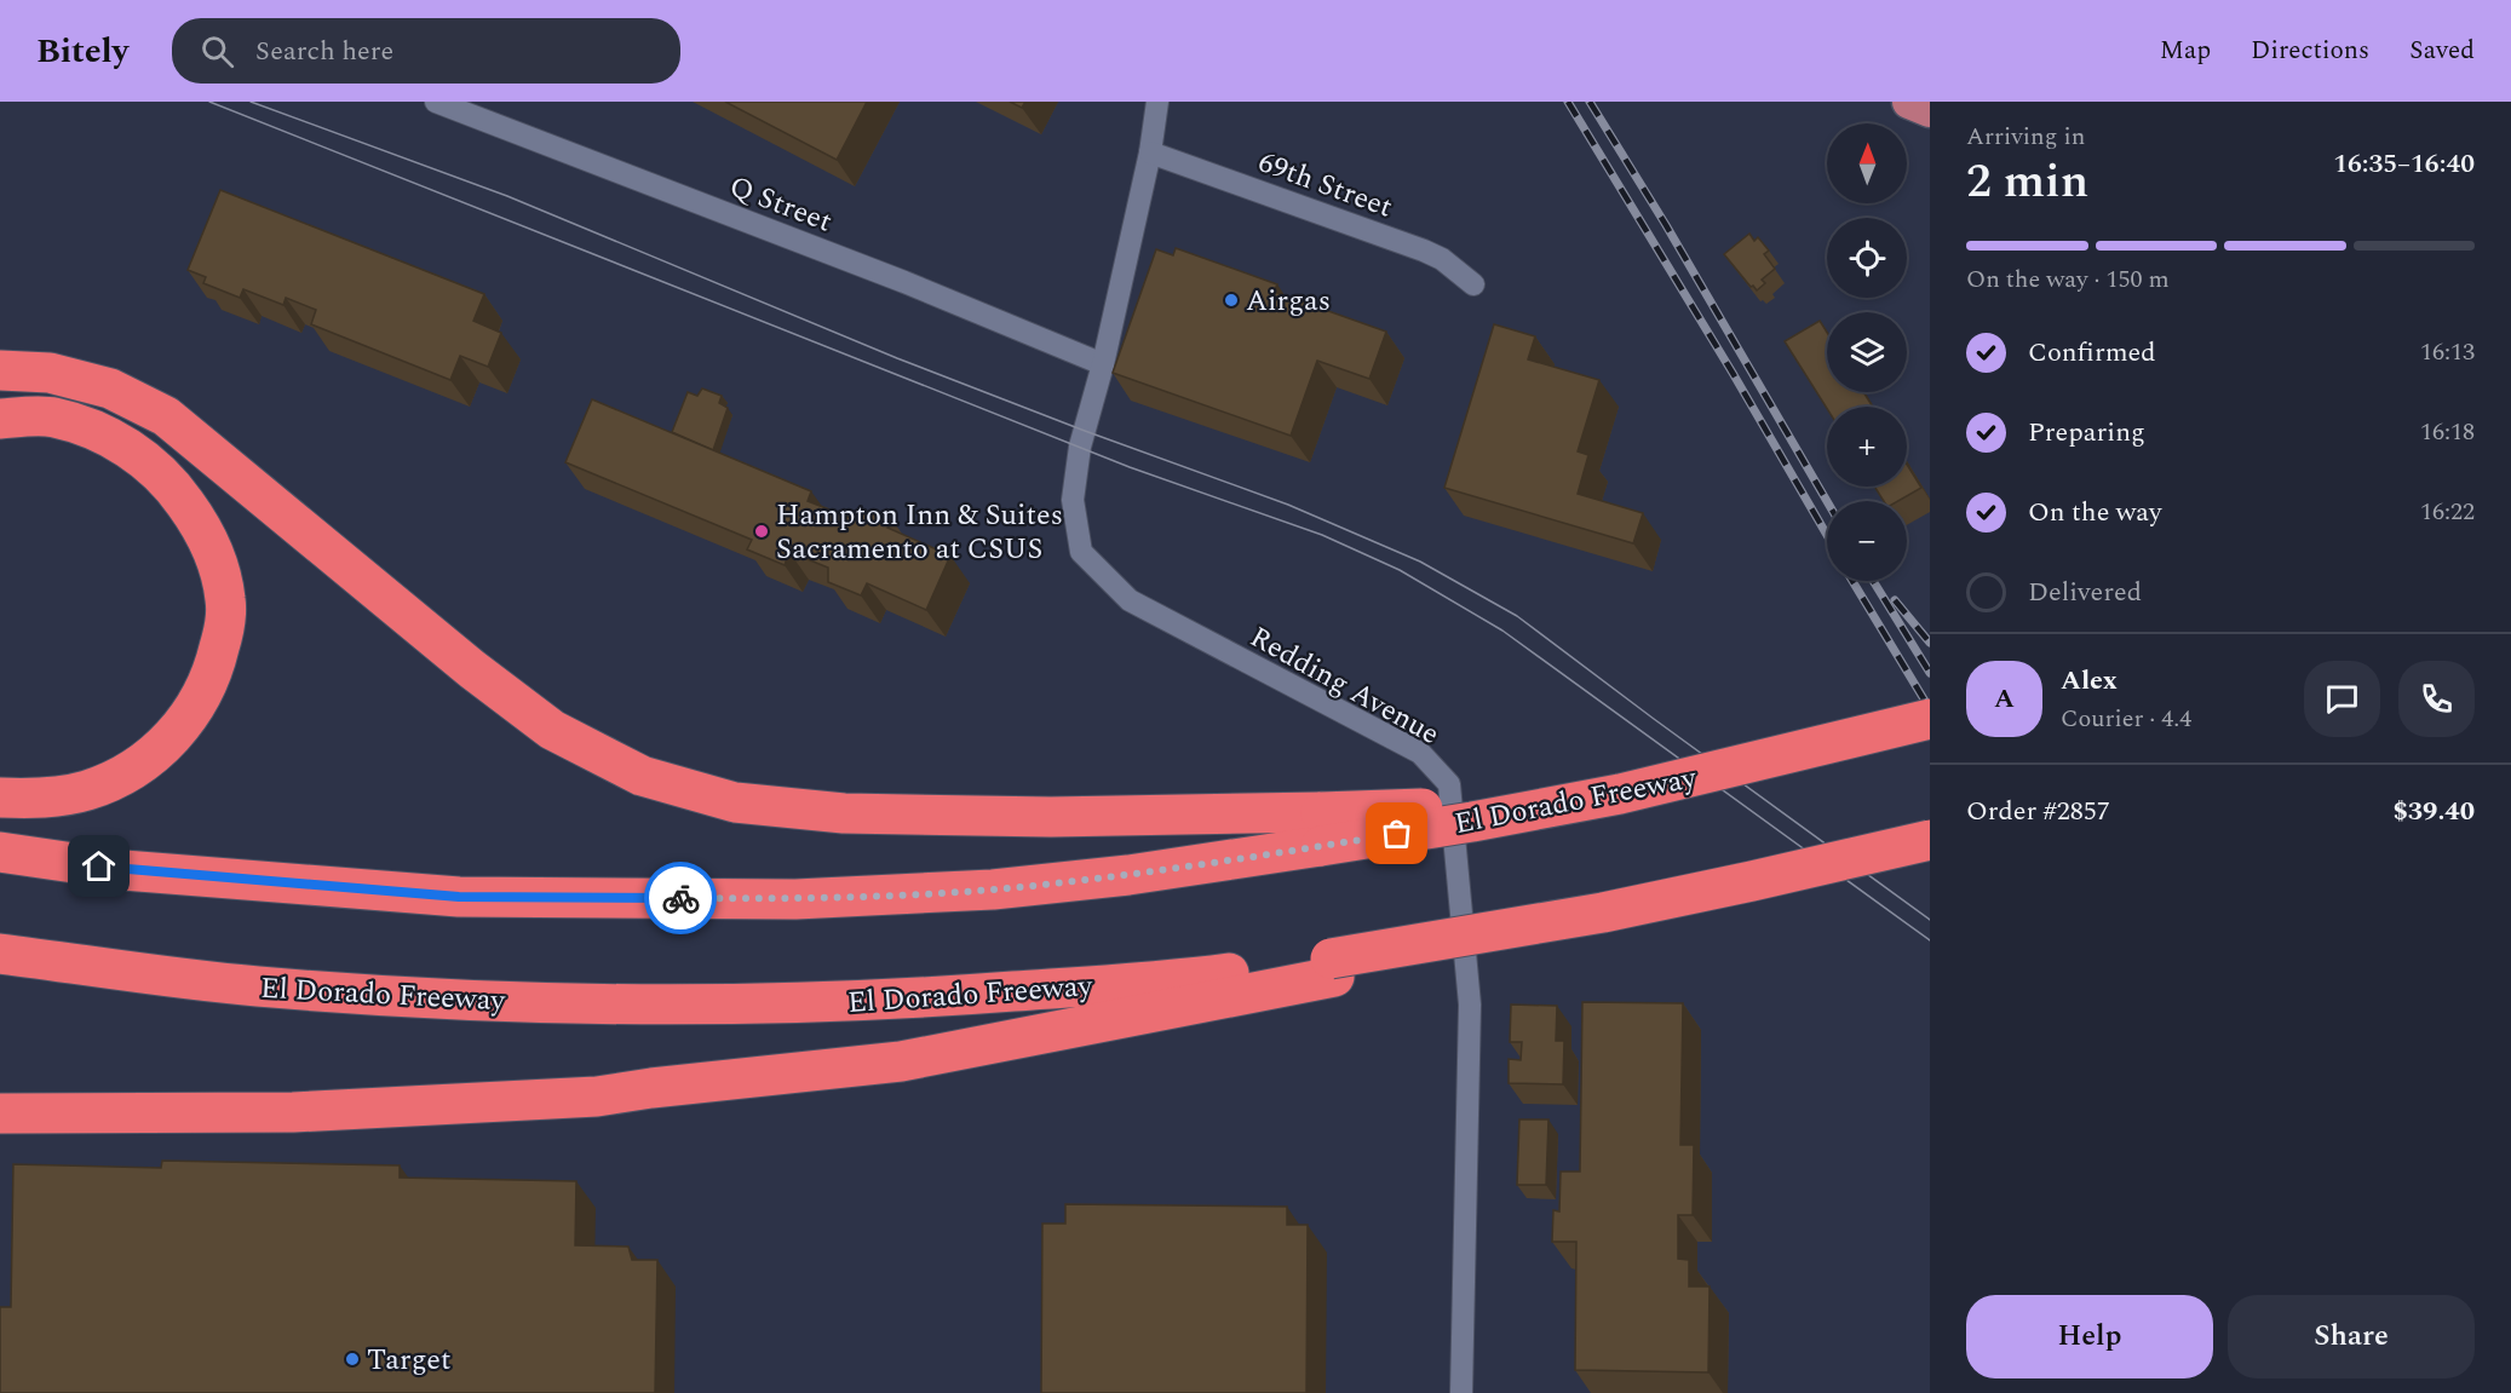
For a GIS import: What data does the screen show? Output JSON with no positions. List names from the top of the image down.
{
  "streets": {
    "highway": ["El Dorado Freeway"],
    "street": ["69th Street", "Q Street", "Redding Avenue"]
  },
  "crossings": [
    ["Q Street", "Redding Avenue"]
  ],
  "places": ["Airgas", "Hampton Inn & Suites Sacramento at CSUS", "Target"],
  "north": "top",
  "page": {
    "header": "Bitely",
    "search": "Search here",
    "nav": ["Map", "Directions", "Saved"],
    "heading": ["2 min", "Arriving in", "16:35–16:40"],
    "panel": [
      "Alex",
      "Courier · 4.4",
      "Order #2857",
      "$39.40"
    ],
    "map_buttons": ["+", "−"],
    "bar": "On the way · 150 m",
    "list": [
      ["Confirmed", "16:13"],
      ["Preparing", "16:18"],
      ["On the way", "16:22"],
      "Delivered"
    ],
    "round": "A",
    "buttons": ["Help", "Share"]
  }
}
